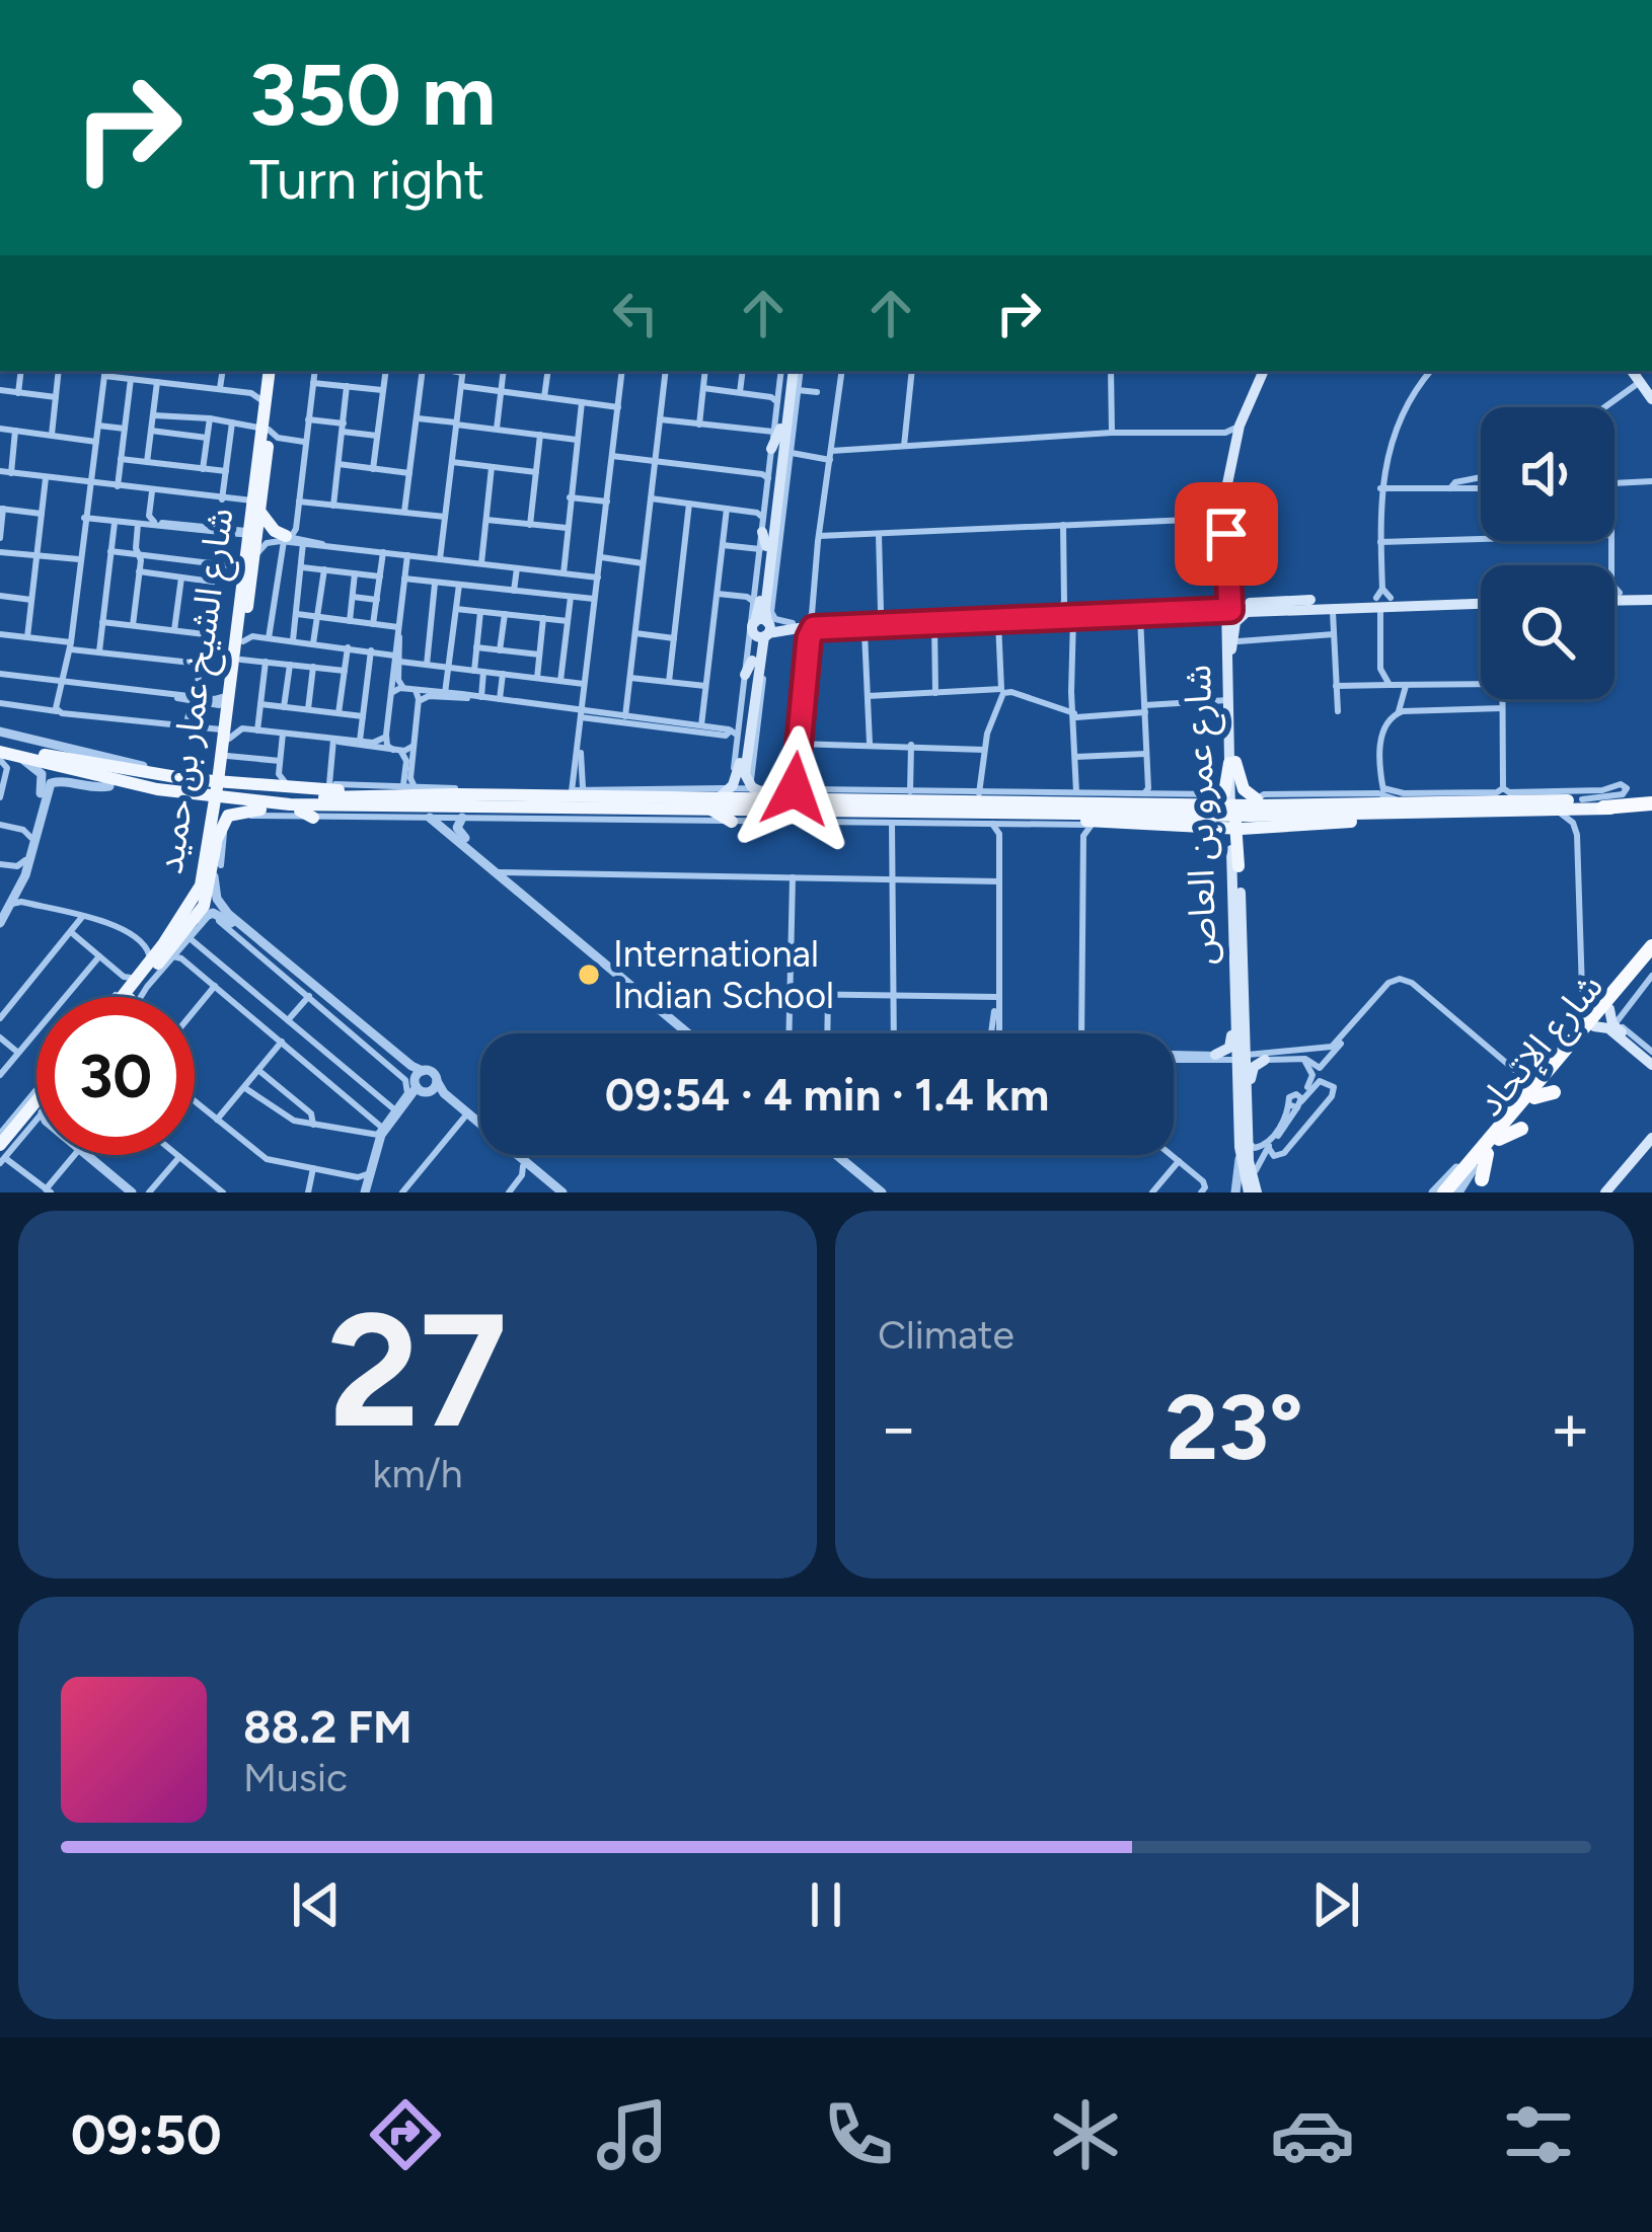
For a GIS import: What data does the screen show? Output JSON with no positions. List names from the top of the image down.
{
  "streets": {
    "highway": ["شارع الإتحاد"],
    "main road": ["شارع الشيخ عمار بن حميد", "شارع عمرو بن العاص"]
  },
  "places": ["International Indian School"],
  "page": {
    "turn": ["350 m", "Turn right"],
    "limit": "30",
    "trip": "09:54 · 4 min · 1.4 km",
    "tile": [
      ["27", "km/h"],
      "Climate"
    ],
    "heat": ["−", "23°", "+"],
    "song": ["88.2 FM", "Music"],
    "tabs": "09:50"
  }
}
